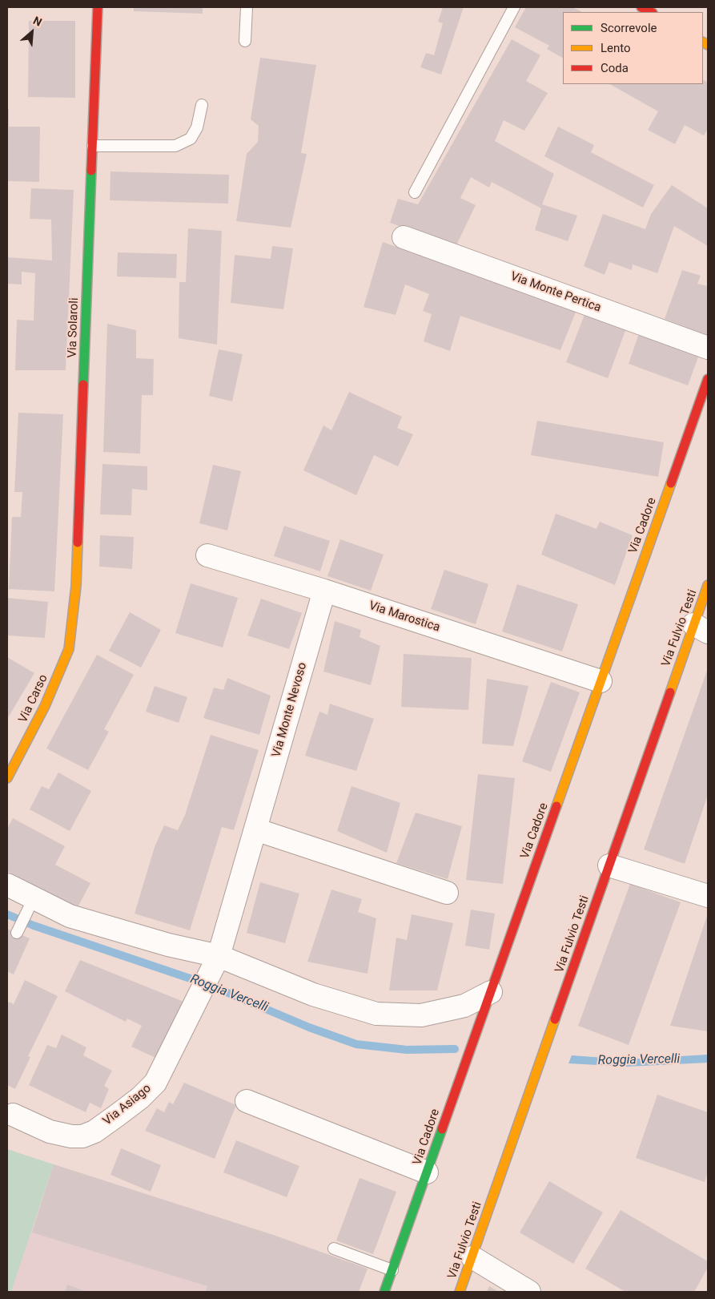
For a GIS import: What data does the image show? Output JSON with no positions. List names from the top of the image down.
{
  "streets": {
    "street": [
      "Via Monte Pertica",
      "Via Solaroli",
      "Via Cadore",
      "Via Marostica",
      "Via Fulvio Testi",
      "Via Carso",
      "Via Monte Nevoso",
      "Via Asiago"
    ]
  },
  "crossings": [
    ["Via Solaroli", "Via Carso"],
    ["Via Cadore", "Via Marostica"],
    ["Via Marostica", "Via Monte Nevoso"],
    ["Via Monte Nevoso", "Via Asiago"]
  ],
  "water": ["Roggia Vercelli"],
  "legend": ["Scorrevole", "Lento", "Coda"],
  "north": "top right"
}
